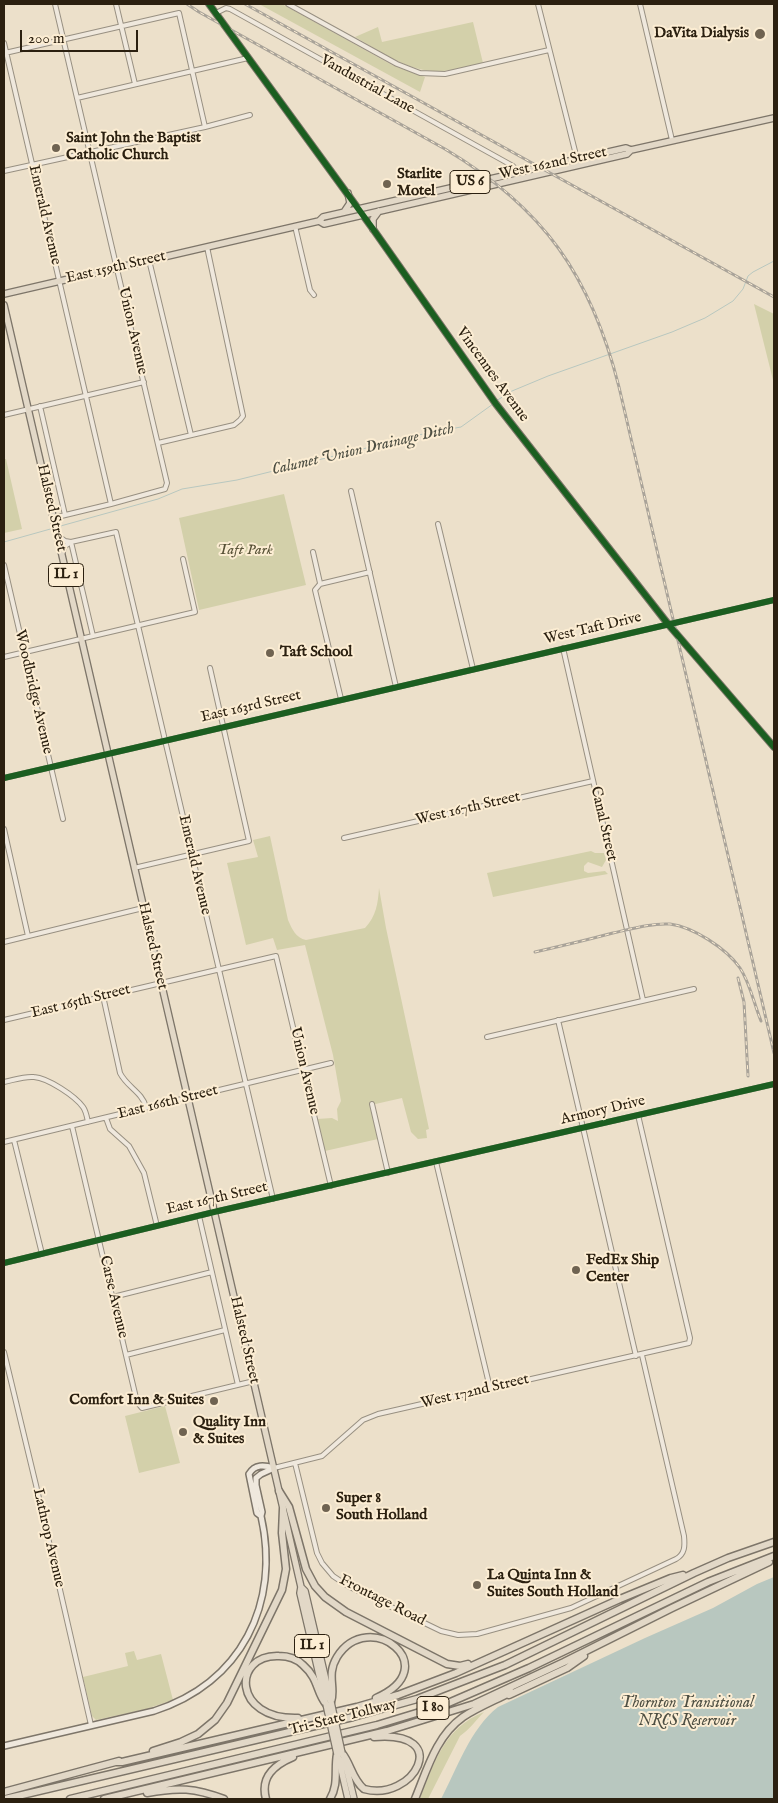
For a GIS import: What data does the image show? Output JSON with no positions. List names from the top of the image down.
{
  "streets": {
    "highway": ["I 80", "Tri-State Tollway"],
    "main road": [
      "West 162nd Street",
      "US 6",
      "East 159th Street",
      "Halsted Street",
      "IL 1"
    ],
    "street": [
      "Vandustrial Lane",
      "Emerald Avenue",
      "Union Avenue",
      "Vincennes Avenue",
      "West Taft Drive",
      "Woodbridge Avenue",
      "East 163rd Street",
      "West 167th Street",
      "Canal Street",
      "East 165th Street",
      "East 166th Street",
      "Armory Drive",
      "East 167th Street",
      "Carse Avenue",
      "West 172nd Street",
      "Lathrop Avenue",
      "Frontage Road"
    ]
  },
  "crossings": [
    ["Vandustrial Lane", "West 162nd Street"],
    ["Vandustrial Lane", "Vincennes Avenue"],
    ["West 162nd Street", "US 6"],
    ["West 162nd Street", "Vincennes Avenue"],
    ["US 6", "East 159th Street"],
    ["US 6", "Vincennes Avenue"],
    ["Emerald Avenue", "East 159th Street"],
    ["Emerald Avenue", "Union Avenue"],
    ["Emerald Avenue", "Halsted Street"],
    ["Emerald Avenue", "East 163rd Street"],
    ["Emerald Avenue", "East 165th Street"],
    ["Emerald Avenue", "East 166th Street"],
    ["Emerald Avenue", "East 167th Street"],
    ["East 159th Street", "Union Avenue"],
    ["Union Avenue", "East 165th Street"],
    ["Union Avenue", "East 166th Street"],
    ["Union Avenue", "East 167th Street"],
    ["Vincennes Avenue", "West Taft Drive"],
    ["Halsted Street", "East 163rd Street"],
    ["Halsted Street", "East 165th Street"],
    ["Halsted Street", "East 166th Street"],
    ["Halsted Street", "East 167th Street"],
    ["Halsted Street", "West 172nd Street"],
    ["West Taft Drive", "East 163rd Street"],
    ["West Taft Drive", "Canal Street"],
    ["Woodbridge Avenue", "East 163rd Street"],
    ["West 167th Street", "Canal Street"],
    ["East 166th Street", "Carse Avenue"],
    ["Armory Drive", "East 167th Street"],
    ["Armory Drive", "West 172nd Street"],
    ["East 167th Street", "Carse Avenue"],
    ["West 172nd Street", "Frontage Road"]
  ],
  "water": ["Calumet Union Drainage Ditch", "Thornton Transitional NRCS Reservoir"],
  "parks": ["Taft Park"],
  "places": [
    "DaVita Dialysis",
    "Saint John the Baptist Catholic Church",
    "Starlite Motel",
    "Taft School",
    "FedEx Ship Center",
    "Comfort Inn & Suites",
    "Quality Inn & Suites",
    "Super 8 South Holland",
    "La Quinta Inn & Suites South Holland"
  ],
  "scale_bar": "200 m"
}
